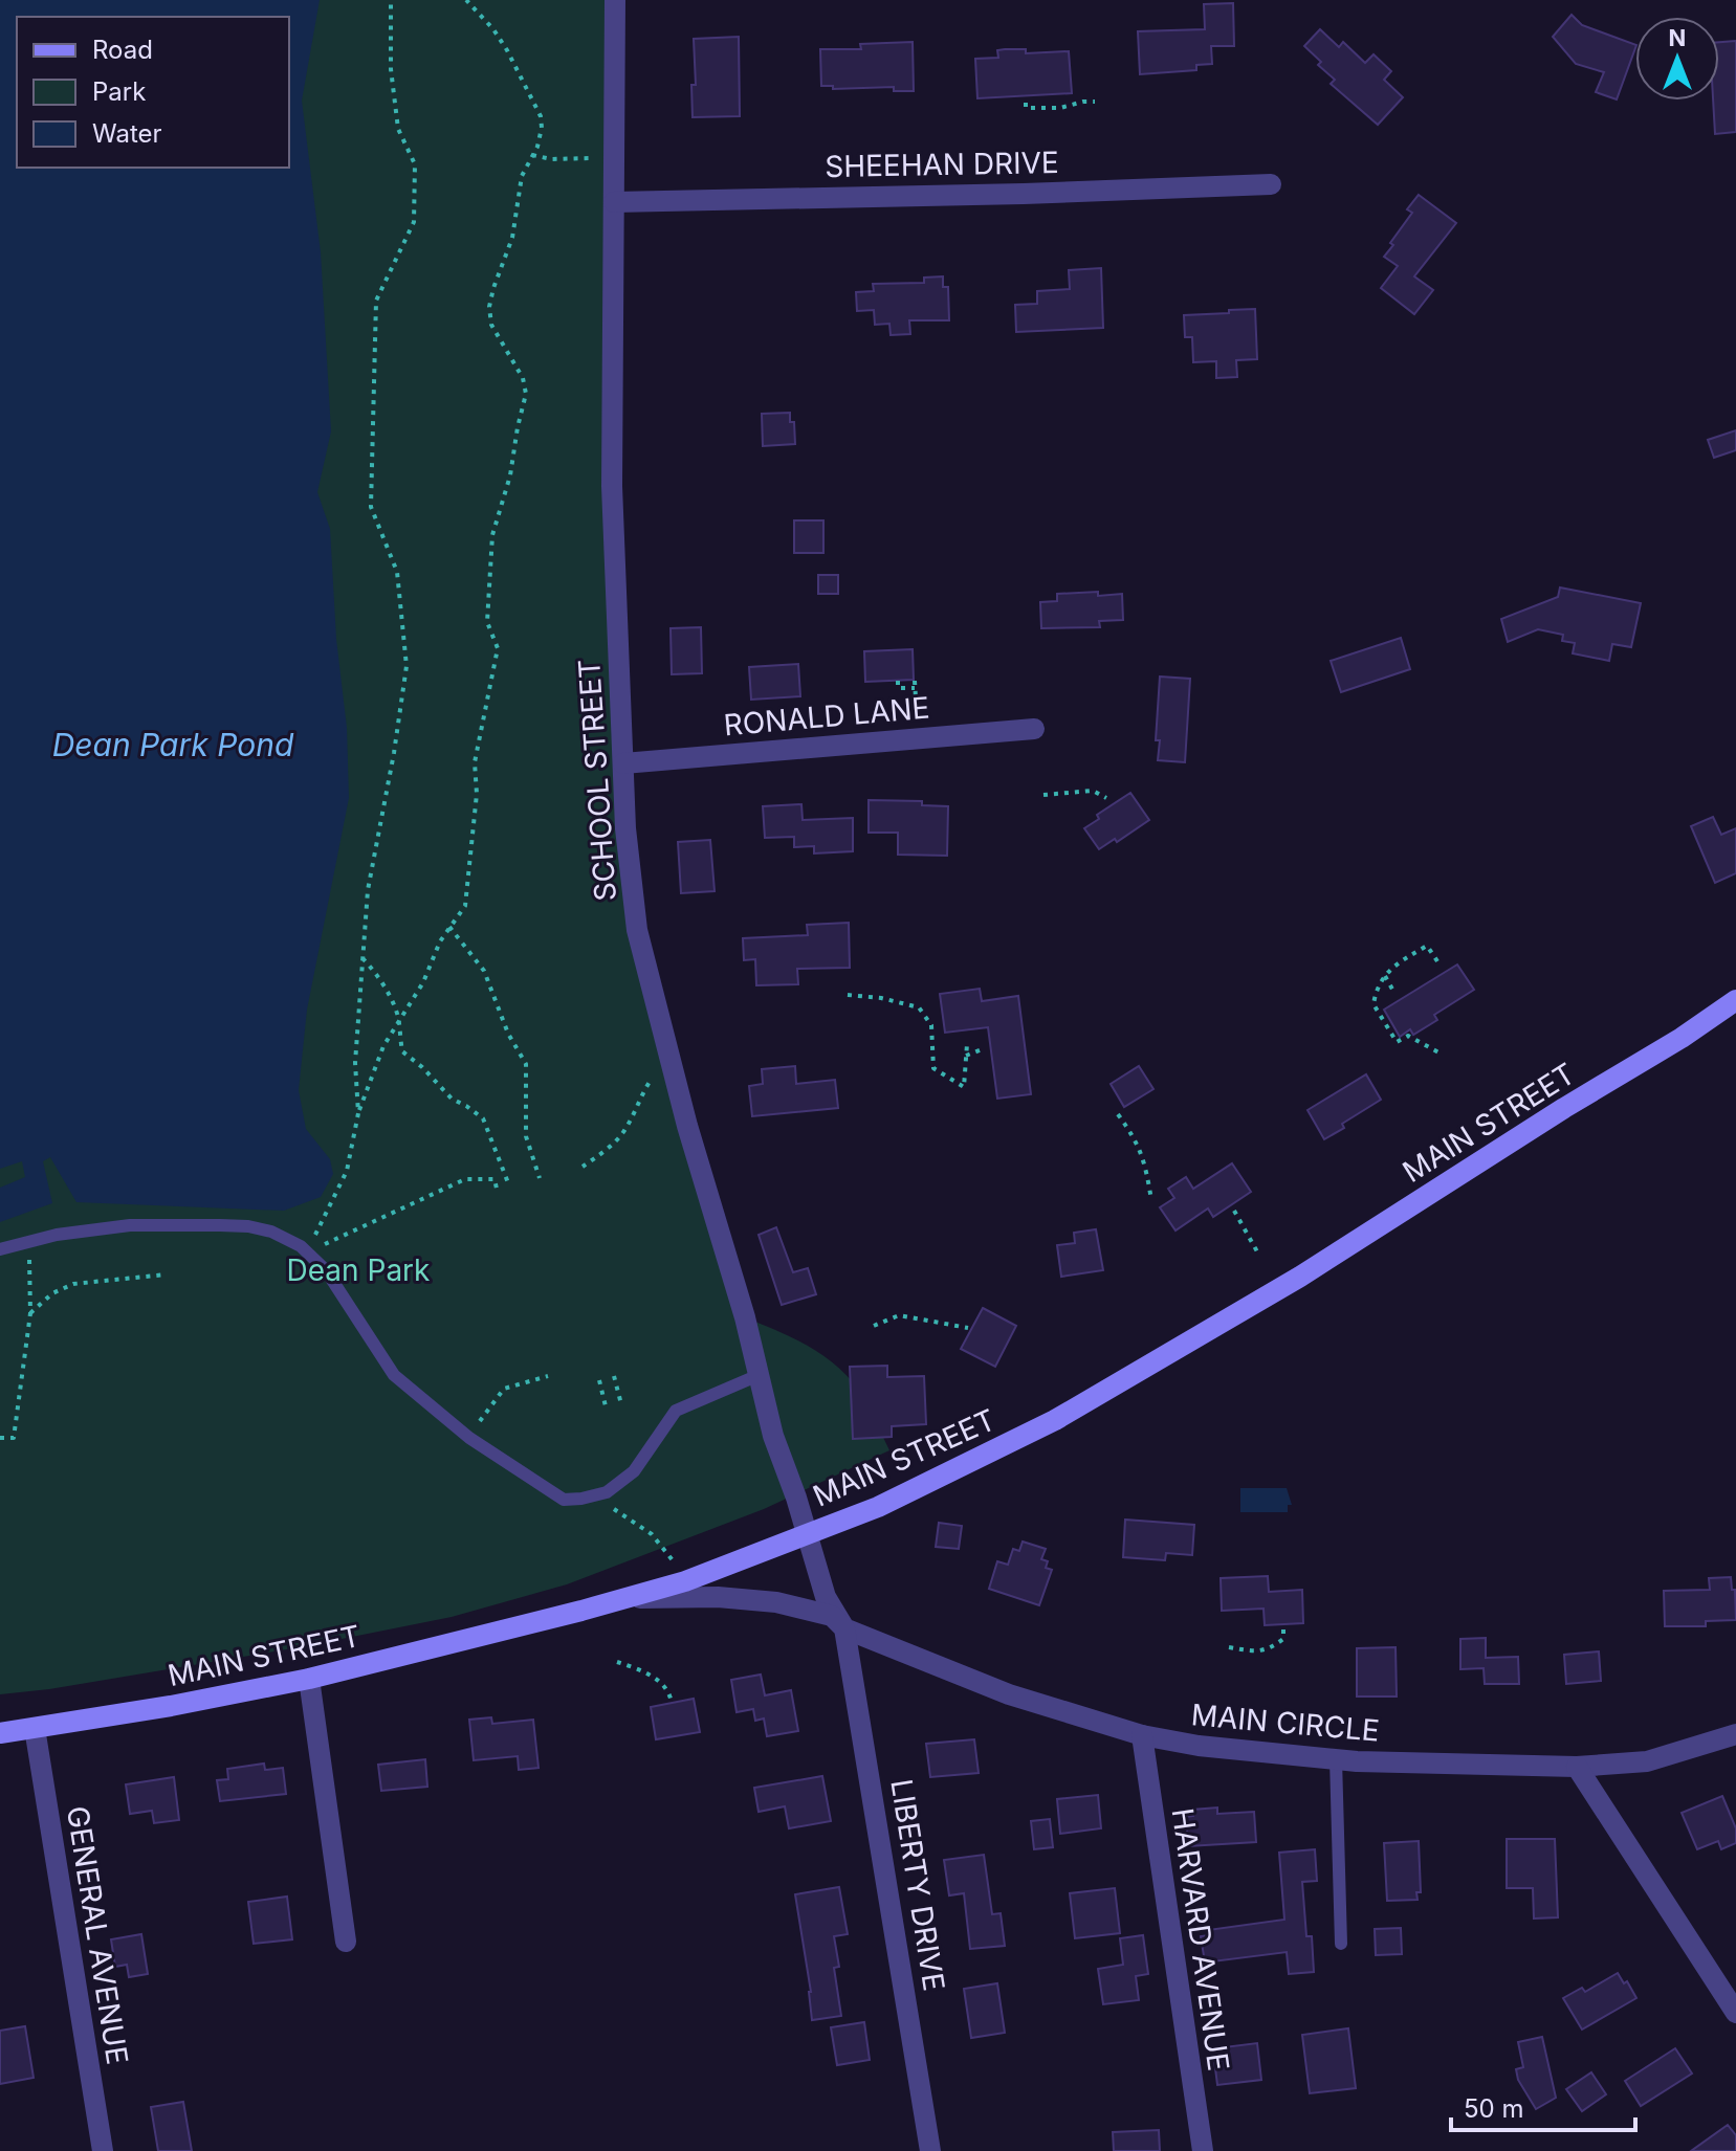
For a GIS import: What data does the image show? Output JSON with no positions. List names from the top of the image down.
{
  "streets": {
    "main road": ["MAIN STREET"],
    "street": [
      "SHEEHAN DRIVE",
      "RONALD LANE",
      "SCHOOL STREET",
      "MAIN CIRCLE",
      "LIBERTY DRIVE",
      "GENERAL AVENUE",
      "HARVARD AVENUE"
    ]
  },
  "crossings": [
    ["SHEEHAN DRIVE", "SCHOOL STREET"],
    ["RONALD LANE", "SCHOOL STREET"],
    ["SCHOOL STREET", "MAIN STREET"],
    ["MAIN STREET", "MAIN CIRCLE"],
    ["MAIN STREET", "GENERAL AVENUE"],
    ["MAIN CIRCLE", "LIBERTY DRIVE"],
    ["MAIN CIRCLE", "HARVARD AVENUE"]
  ],
  "water": ["Dean Park Pond"],
  "parks": ["Dean Park"],
  "legend": ["Road", "Park", "Water"],
  "scale_bar": "50 m",
  "north": "top"
}
